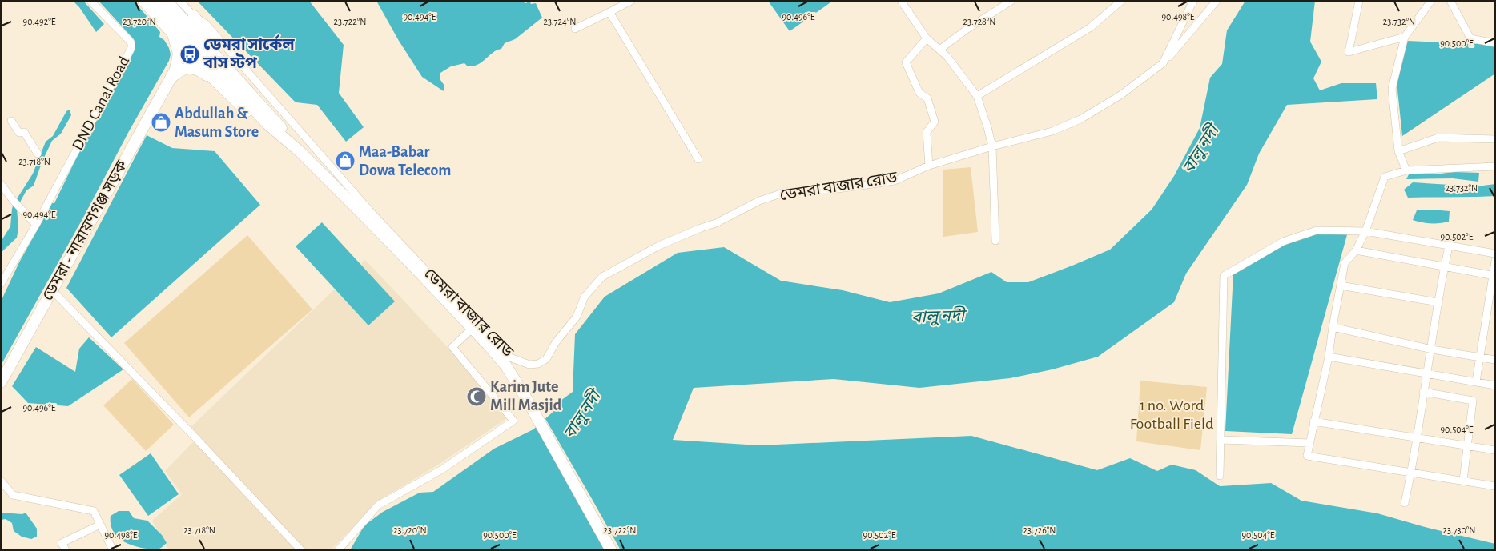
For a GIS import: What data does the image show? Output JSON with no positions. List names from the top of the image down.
{
  "streets": {
    "main road": ["ডেমরা - নারায়ণগঞ্জ সড়ক"],
    "street": ["DND Canal Road", "ডেমরা বাজার রোড"]
  },
  "water": ["বালু নদী"],
  "parks": ["1 no. Word Football Field"],
  "places": {
    "bus stop": ["ডেমরা সার্কেল বাস স্টপ"],
    "shop": ["Abdullah & Masum Store", "Maa-Babar Dowa Telecom"],
    "mosque": ["Karim Jute Mill Masjid"]
  },
  "coordinates": [
    "90.494°E",
    "90.496°E",
    "90.498°E",
    "23.720°N",
    "23.722°N",
    "23.724°N",
    "23.728°N",
    "23.732°N",
    "90.492°E",
    "90.500°E",
    "23.718°N",
    "90.502°E",
    "90.504°E",
    "23.726°N",
    "23.730°N"
  ]
}
